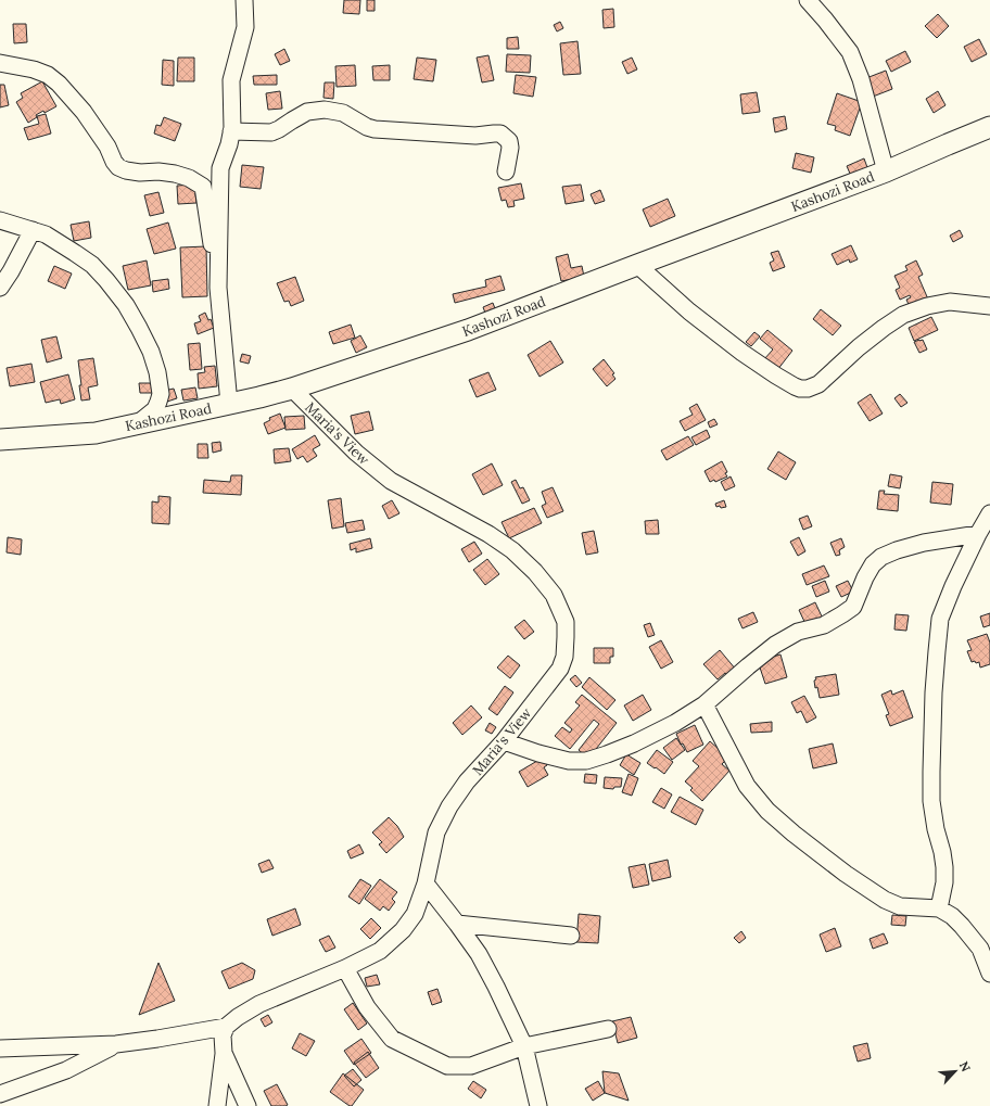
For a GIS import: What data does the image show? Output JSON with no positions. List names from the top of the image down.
{
  "streets": {
    "main road": ["Kashozi Road"],
    "street": ["Maria's View"]
  },
  "crossings": [
    ["Kashozi Road", "Maria's View"]
  ],
  "north": "top right"
}
